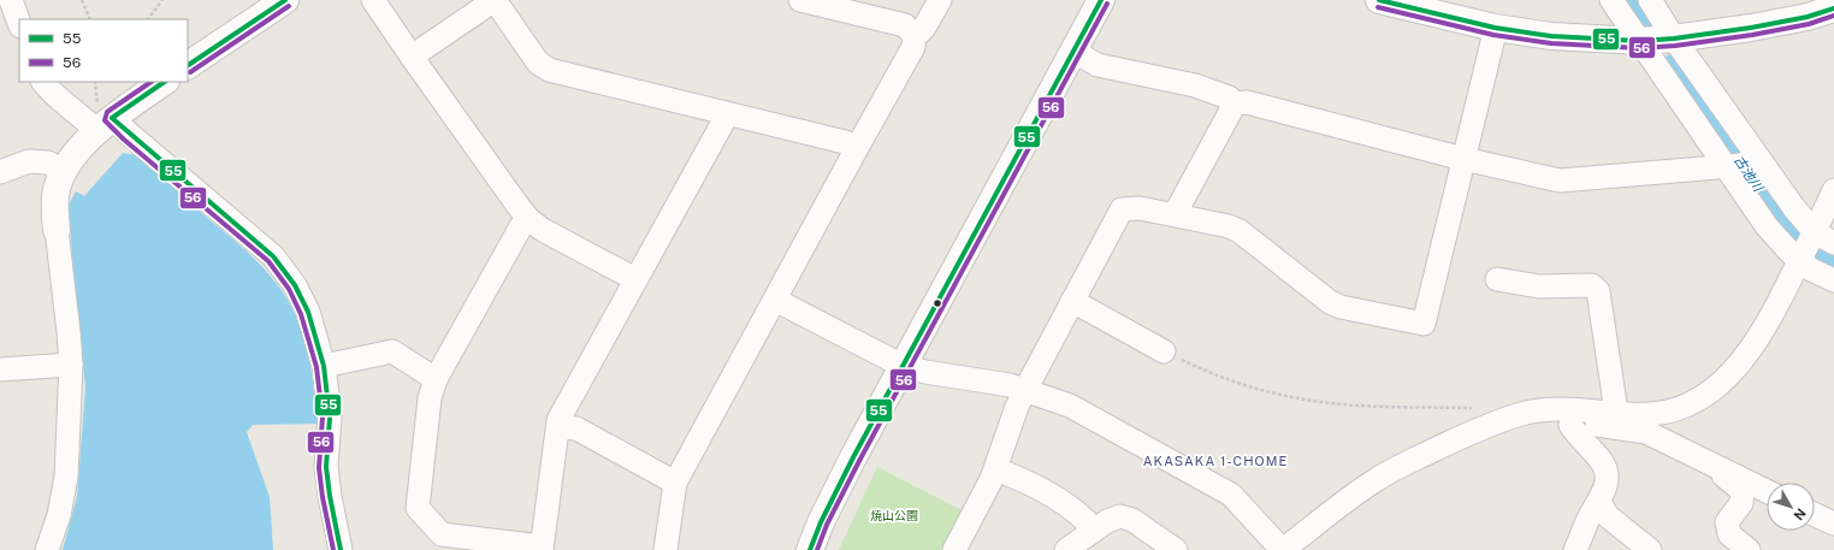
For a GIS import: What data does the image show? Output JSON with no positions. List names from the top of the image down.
{
  "districts": ["AKASAKA 1-CHOME"],
  "water": ["古池川"],
  "parks": ["焼山公園"],
  "lines": ["transit line 55", "transit line 56"],
  "legend": ["55", "56"],
  "north": "bottom right"
}
